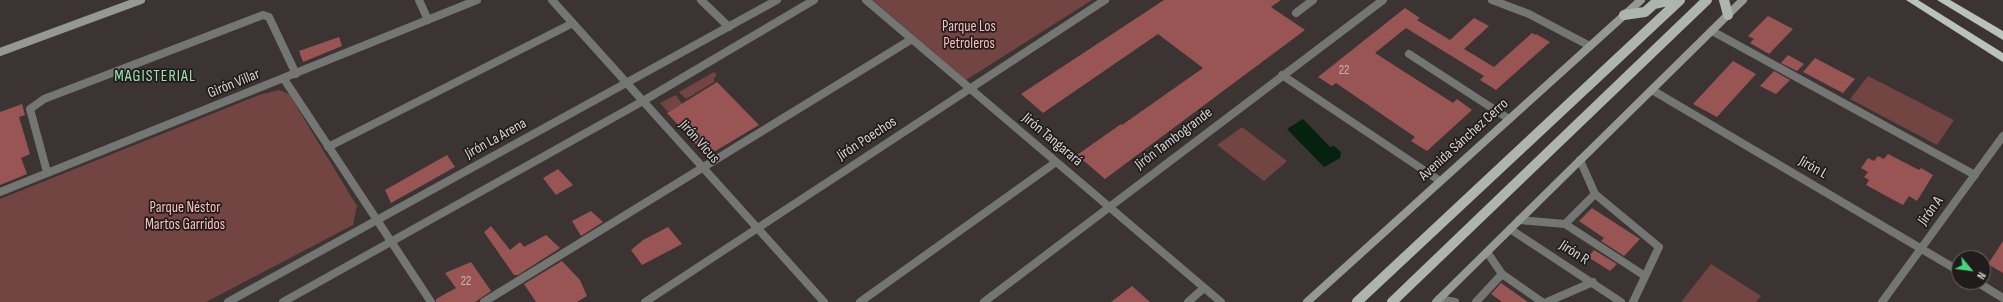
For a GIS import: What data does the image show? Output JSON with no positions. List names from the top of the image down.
{
  "streets": {
    "main road": ["Avenida Sánchez Cerro"],
    "street": [
      "Girón Villar",
      "Jirón La Arena",
      "Jirón Poechos",
      "Jirón Tambogrande",
      "Jirón Tangarará",
      "Jirón Vicus",
      "Jirón L",
      "Jirón A",
      "Jirón R"
    ]
  },
  "crossings": [
    ["Jirón La Arena", "Jirón Vicus"],
    ["Jirón Poechos", "Jirón Tangarará"],
    ["Jirón Poechos", "Jirón Vicus"],
    ["Jirón Tambogrande", "Jirón Tangarará"],
    ["Jirón L", "Jirón A"]
  ],
  "districts": ["MAGISTERIAL"],
  "parks": ["Parque Los Petroleros", "Parque Néstor Martos Garridos"],
  "house_numbers": ["22", "22"],
  "north": "bottom right"
}
